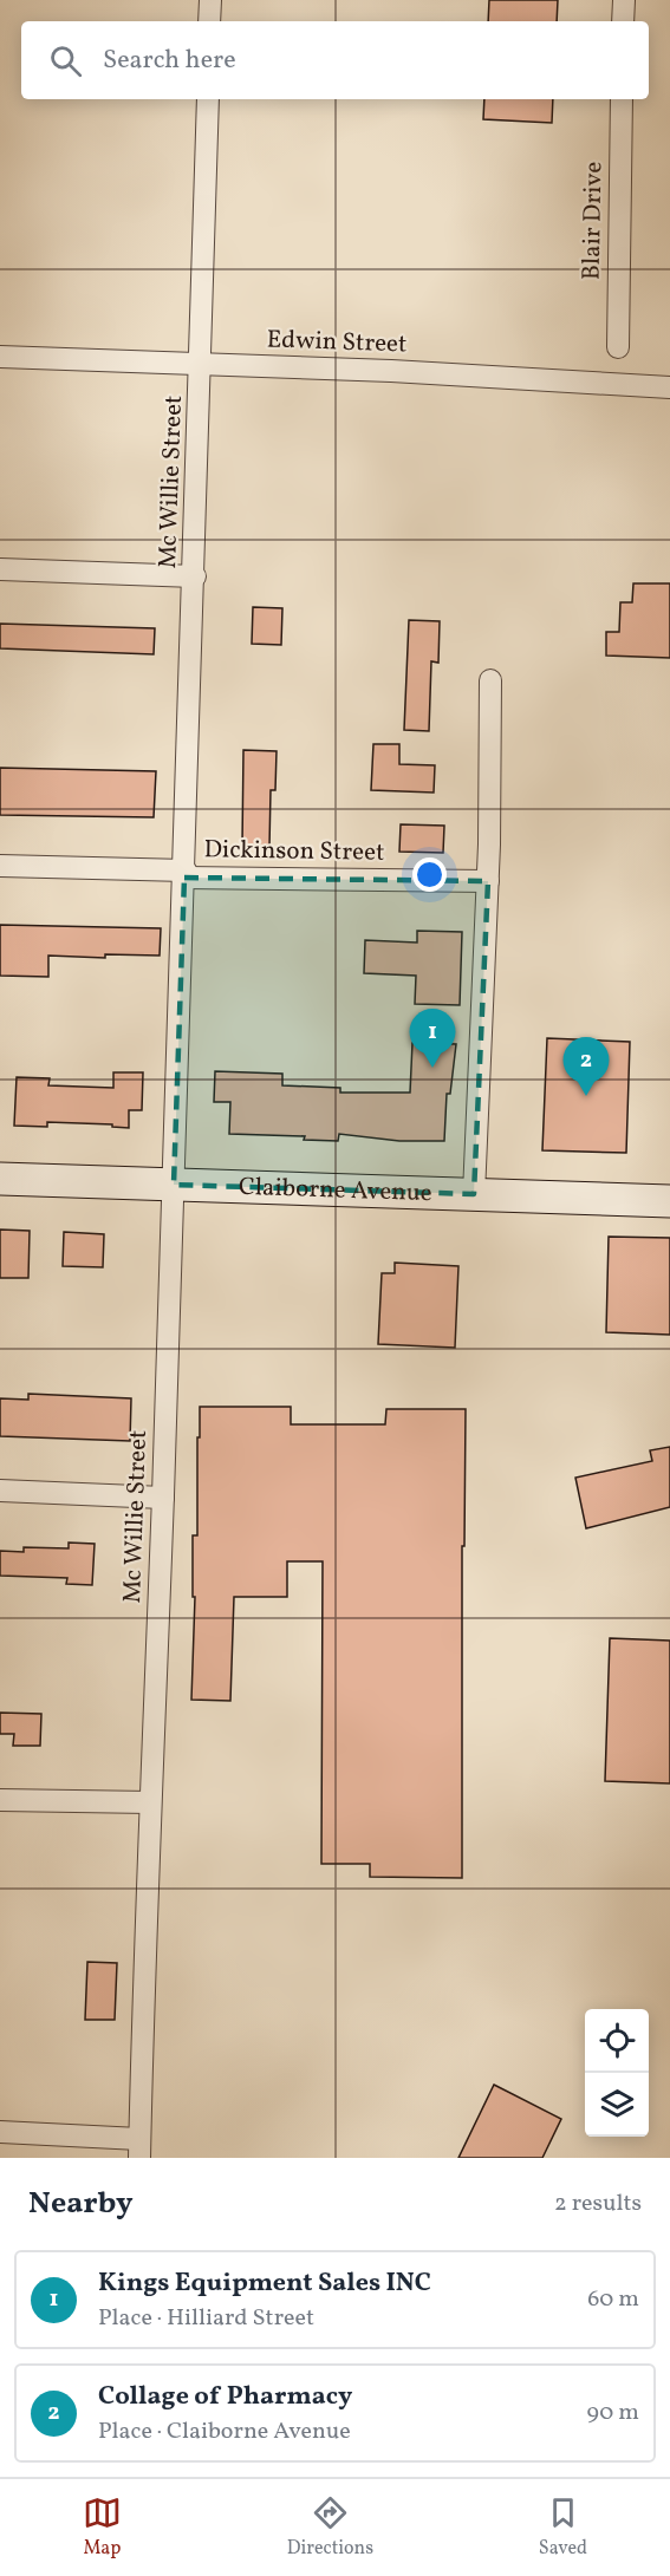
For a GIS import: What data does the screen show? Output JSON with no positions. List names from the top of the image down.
{
  "streets": {
    "street": [
      "Blair Drive",
      "Edwin Street",
      "Mc Willie Street",
      "Dickinson Street",
      "Claiborne Avenue"
    ]
  },
  "crossings": [
    ["Edwin Street", "Mc Willie Street"],
    ["Mc Willie Street", "Dickinson Street"],
    ["Mc Willie Street", "Claiborne Avenue"]
  ],
  "page": {
    "search": "Search here",
    "pins": ["1", "2"],
    "heading": ["Nearby", "2 results"],
    "list": [
      {
        "mark": "1",
        "name": "Kings Equipment Sales INC",
        "note": "Place · Hilliard Street",
        "value": "60 m"
      },
      {
        "mark": "2",
        "name": "Collage of Pharmacy",
        "note": "Place · Claiborne Avenue",
        "value": "90 m"
      }
    ],
    "nav": ["Map", "Directions", "Saved"]
  }
}
